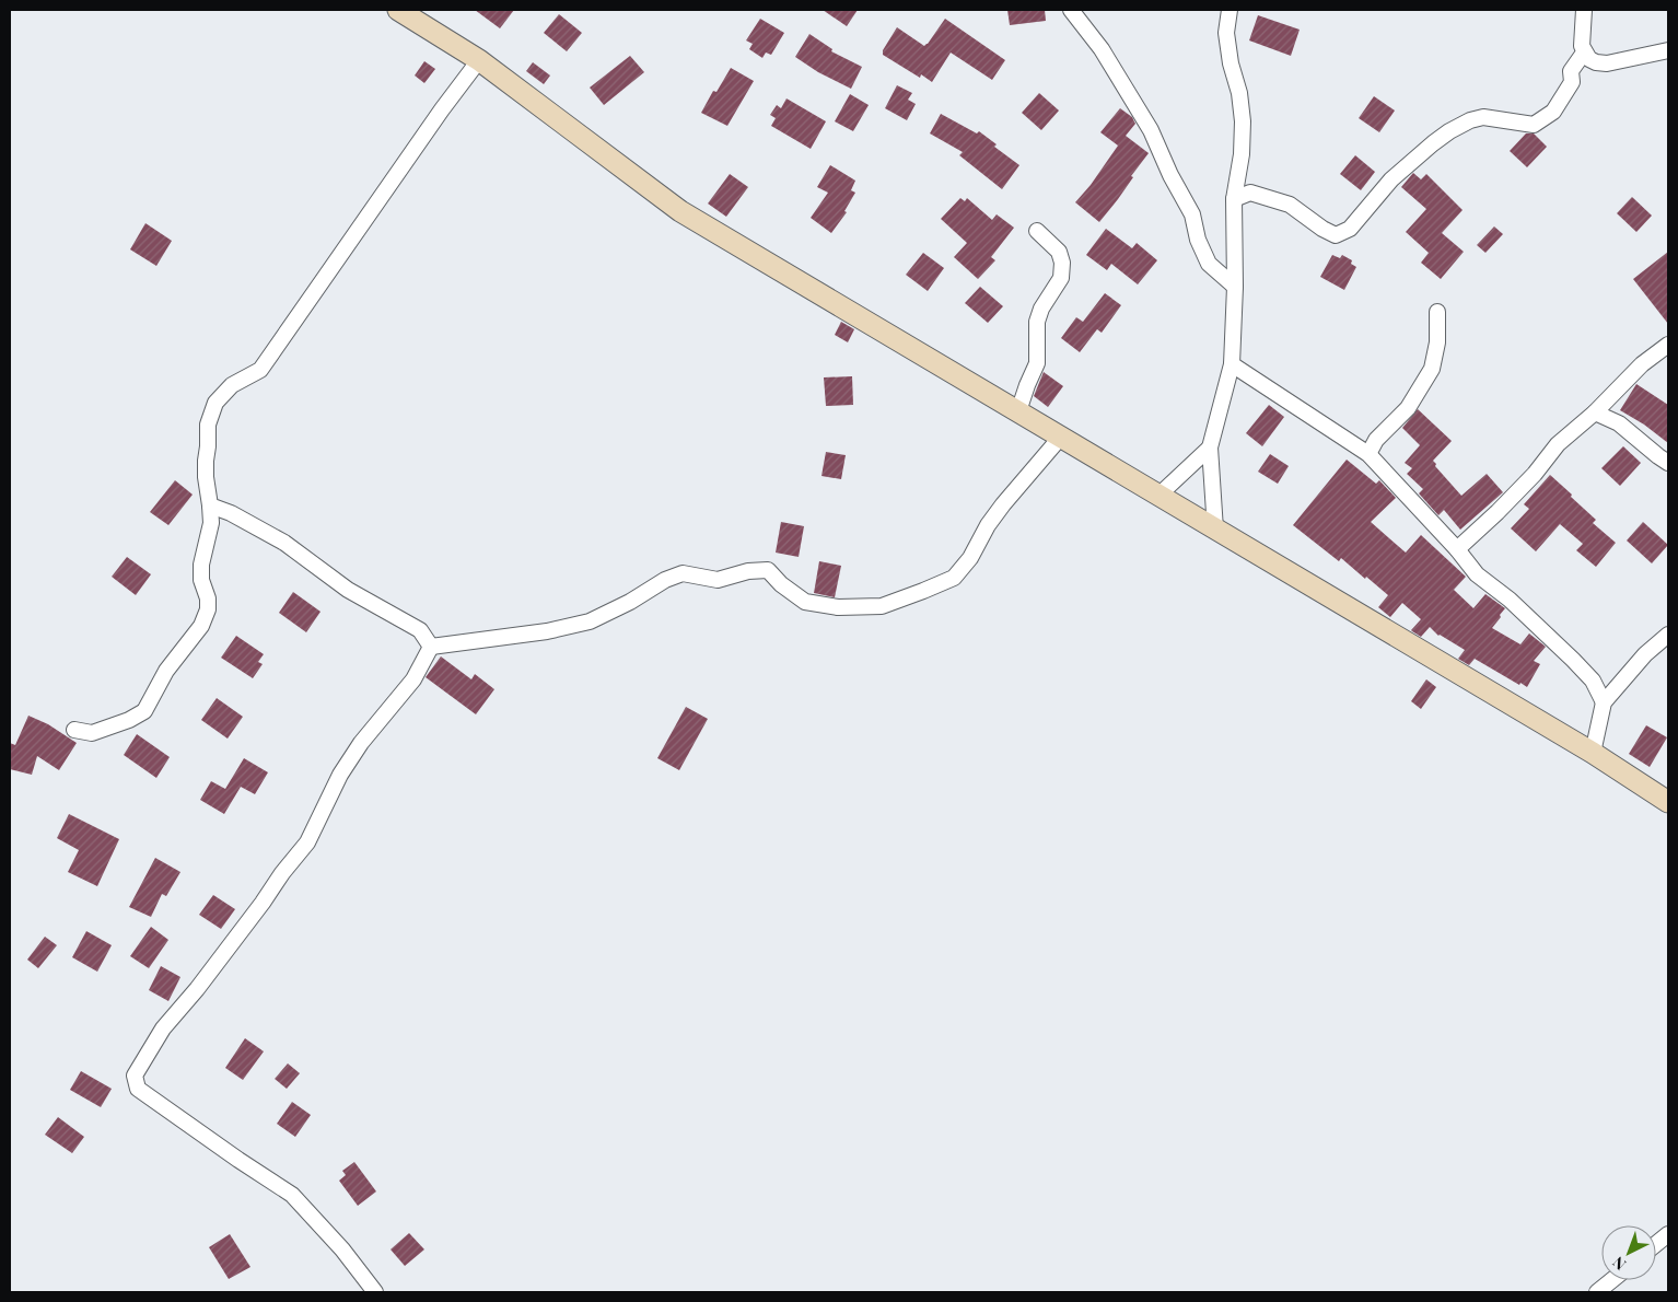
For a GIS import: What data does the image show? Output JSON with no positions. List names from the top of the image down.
{
  "north": "bottom left"
}
